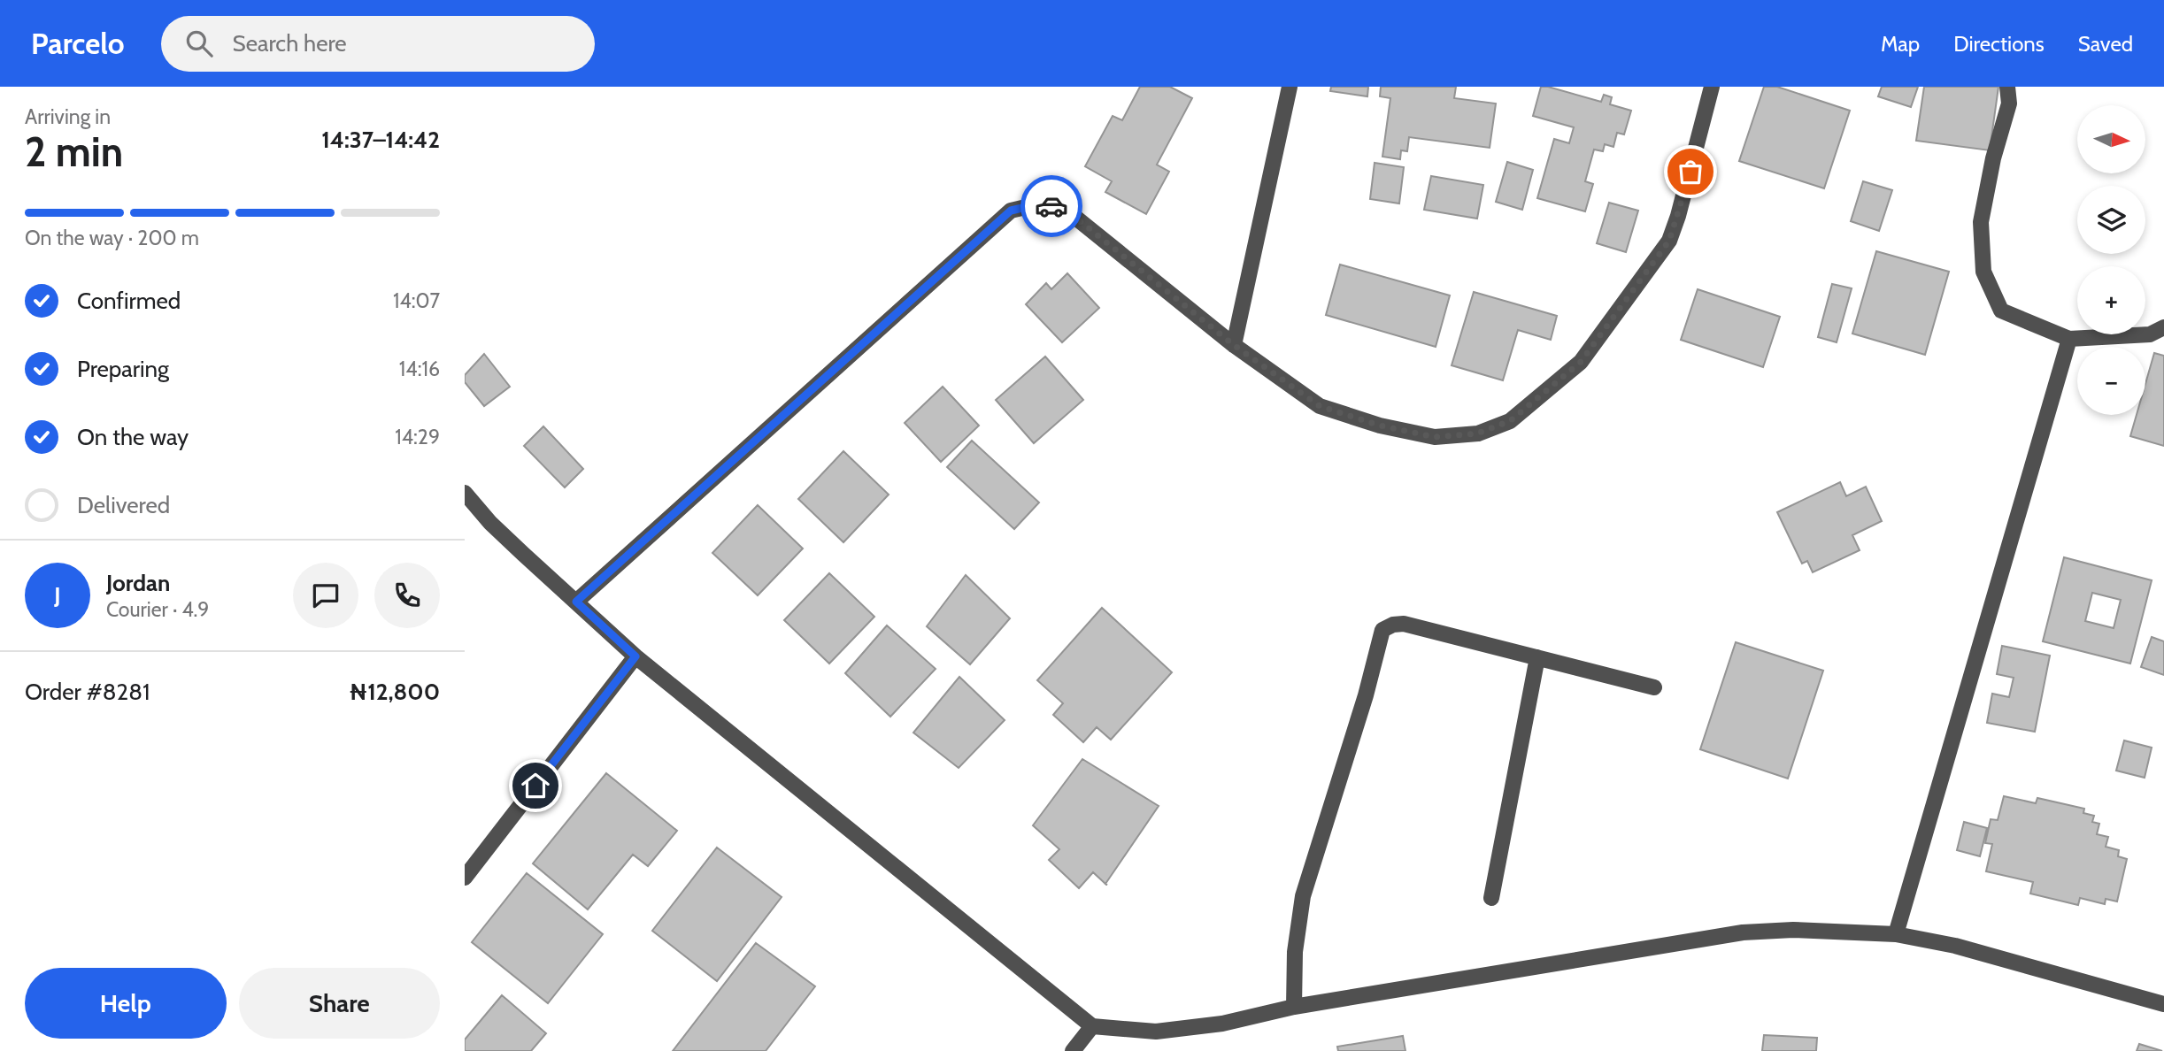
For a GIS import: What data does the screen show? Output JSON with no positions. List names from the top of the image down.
{
  "north": "right",
  "page": {
    "header": "Parcelo",
    "search": "Search here",
    "nav": ["Map", "Directions", "Saved"],
    "heading": ["2 min", "Arriving in", "14:37–14:42"],
    "panel": [
      "Jordan",
      "Courier · 4.9",
      "Order #8281",
      "₦12,800"
    ],
    "map_buttons": ["+", "−"],
    "bar": "On the way · 200 m",
    "list": [
      ["Confirmed", "14:07"],
      ["Preparing", "14:16"],
      ["On the way", "14:29"],
      "Delivered"
    ],
    "round": "J",
    "buttons": ["Help", "Share"]
  }
}
